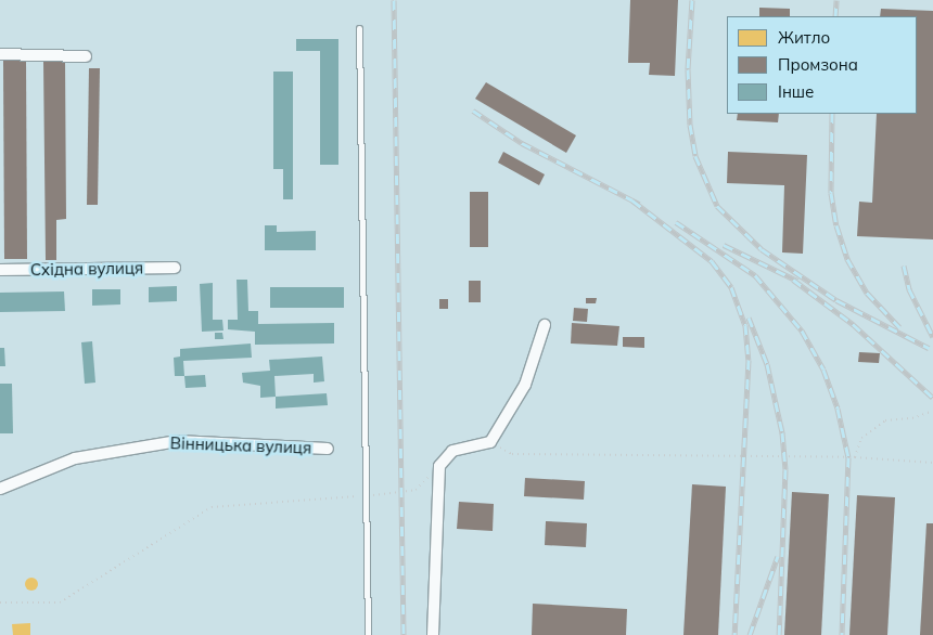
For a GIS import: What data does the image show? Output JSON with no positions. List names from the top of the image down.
{
  "streets": {
    "street": ["Східна вулиця", "Вінницька вулиця"]
  },
  "legend": ["Житло", "Промзона", "Інше"]
}
